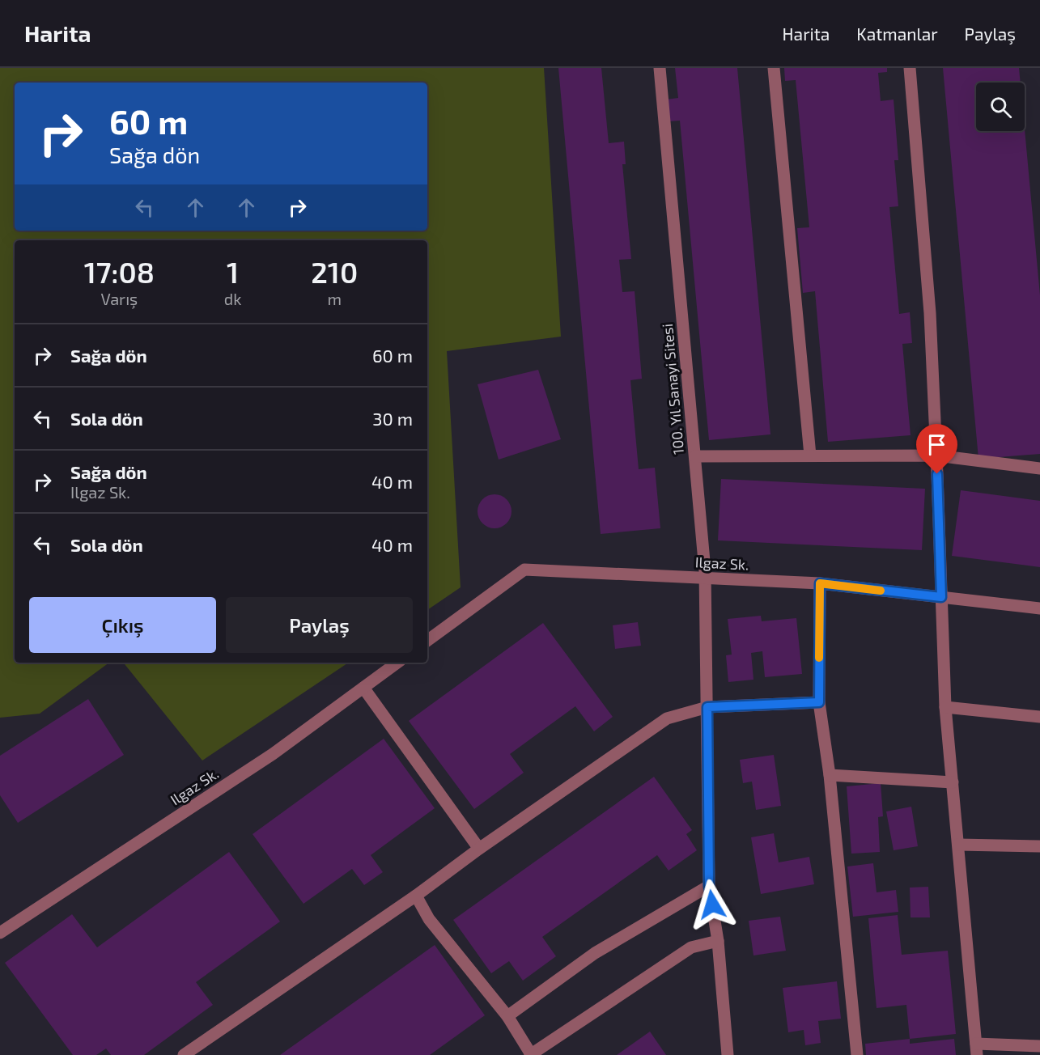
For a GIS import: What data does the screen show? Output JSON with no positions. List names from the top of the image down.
{
  "streets": {
    "street": ["100. Yıl Sanayi Sitesi", "Ilgaz Sk."]
  },
  "crossings": [
    ["100. Yıl Sanayi Sitesi", "Ilgaz Sk."]
  ],
  "page": {
    "header": "Harita",
    "nav": ["Harita", "Katmanlar", "Paylaş"],
    "turn": ["60 m", "Sağa dön"],
    "eta": [
      "17:08",
      "Varış",
      "1",
      "dk",
      "210",
      "m"
    ],
    "list": [
      {
        "name": "Sağa dön",
        "value": "60 m"
      },
      {
        "name": "Sola dön",
        "value": "30 m"
      },
      {
        "name": "Sağa dön",
        "note": "Ilgaz Sk.",
        "value": "40 m"
      },
      {
        "name": "Sola dön",
        "value": "40 m"
      }
    ],
    "buttons": ["Çıkış", "Paylaş"]
  }
}
